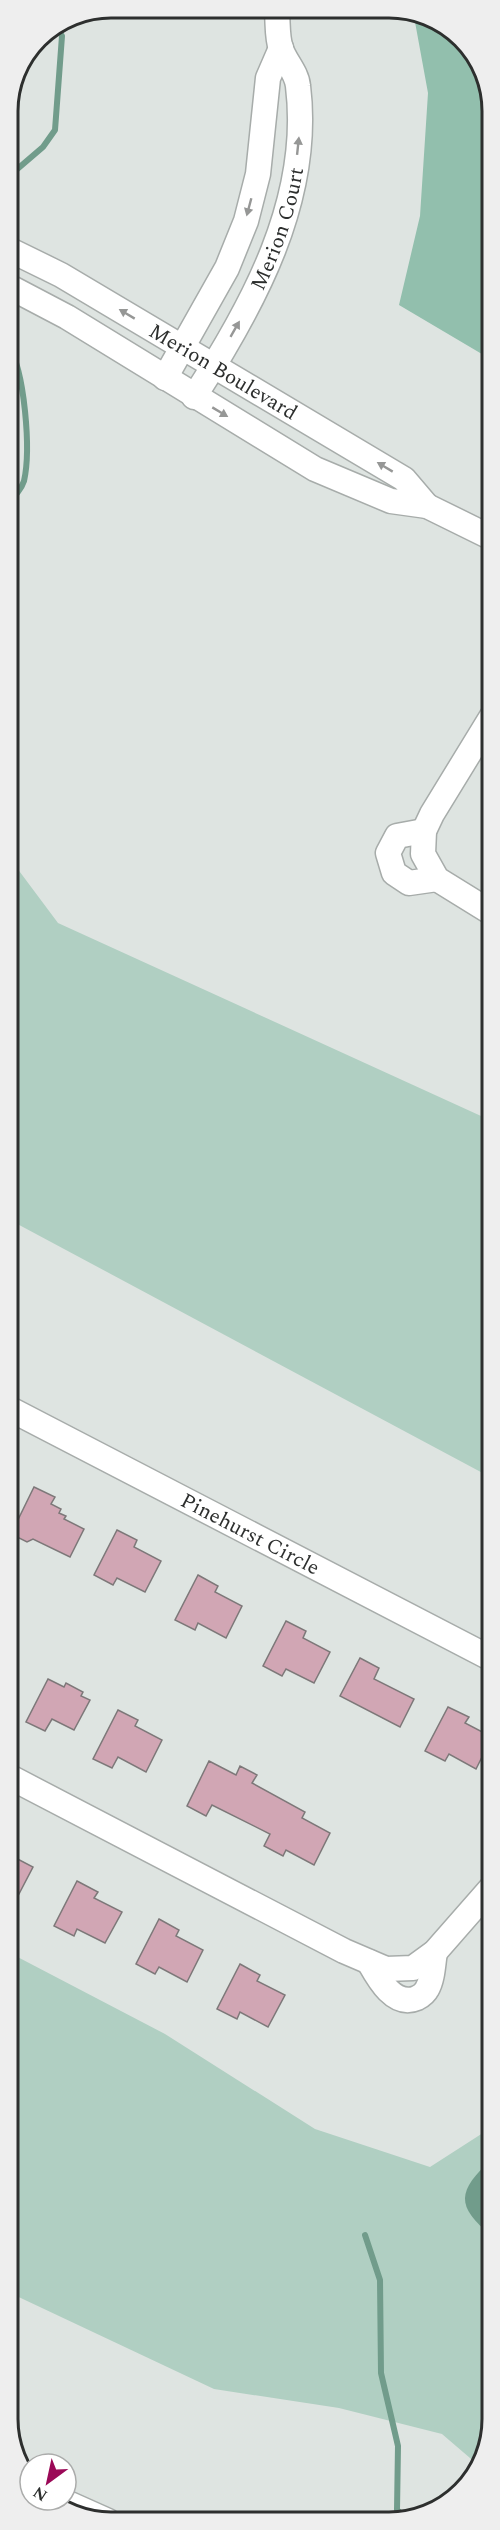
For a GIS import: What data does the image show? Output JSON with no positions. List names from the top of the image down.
{
  "streets": {
    "street": ["Merion Court", "Merion Boulevard", "Pinehurst Circle"]
  },
  "crossings": [
    ["Merion Court", "Merion Boulevard"]
  ],
  "north": "bottom left"
}
